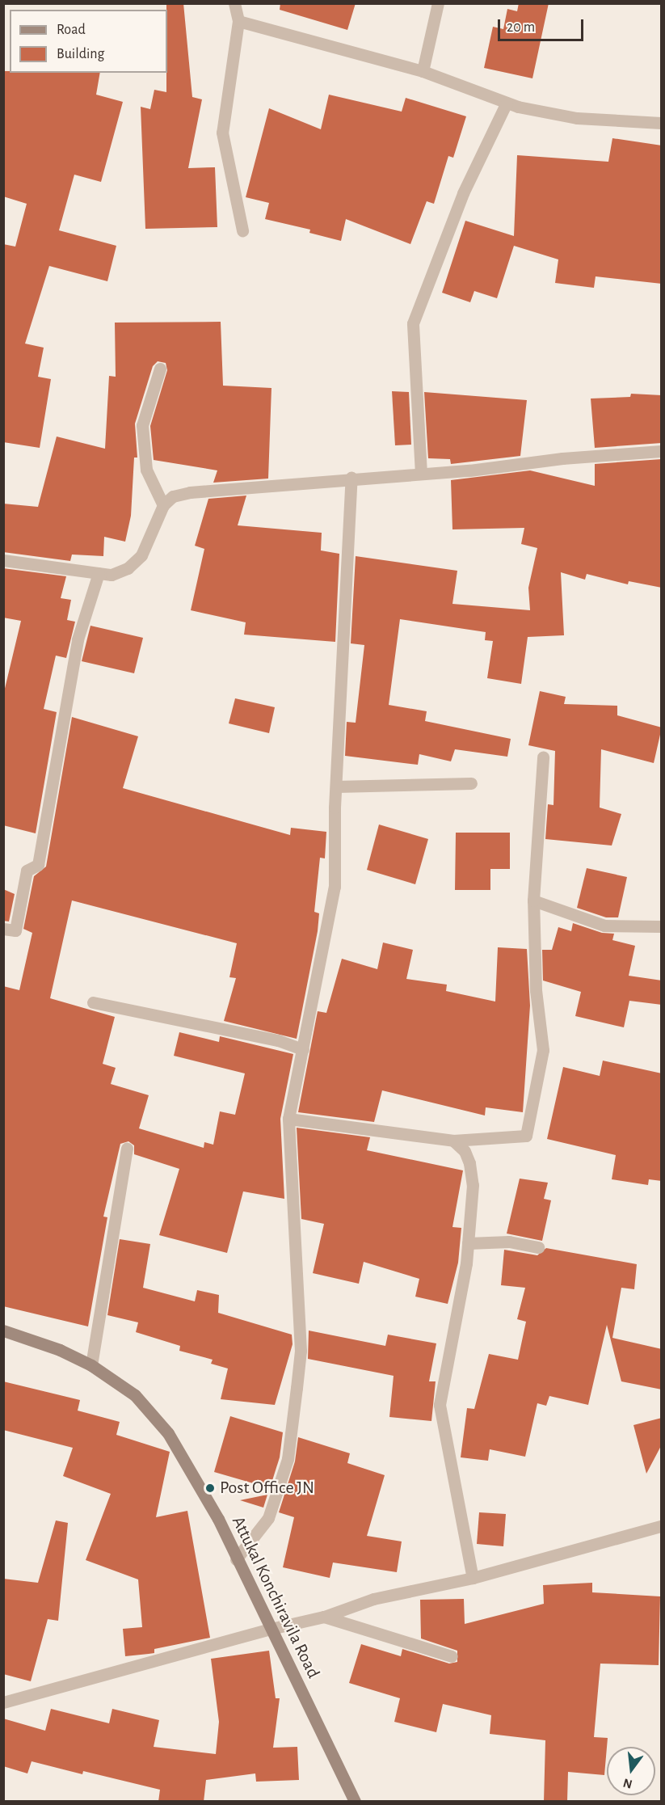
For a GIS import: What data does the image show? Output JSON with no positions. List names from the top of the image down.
{
  "streets": {
    "main road": ["Attukal Konchiravila Road"]
  },
  "places": ["Post Office JN"],
  "legend": ["Road", "Building"],
  "scale_bar": "20 m",
  "north": "bottom"
}
